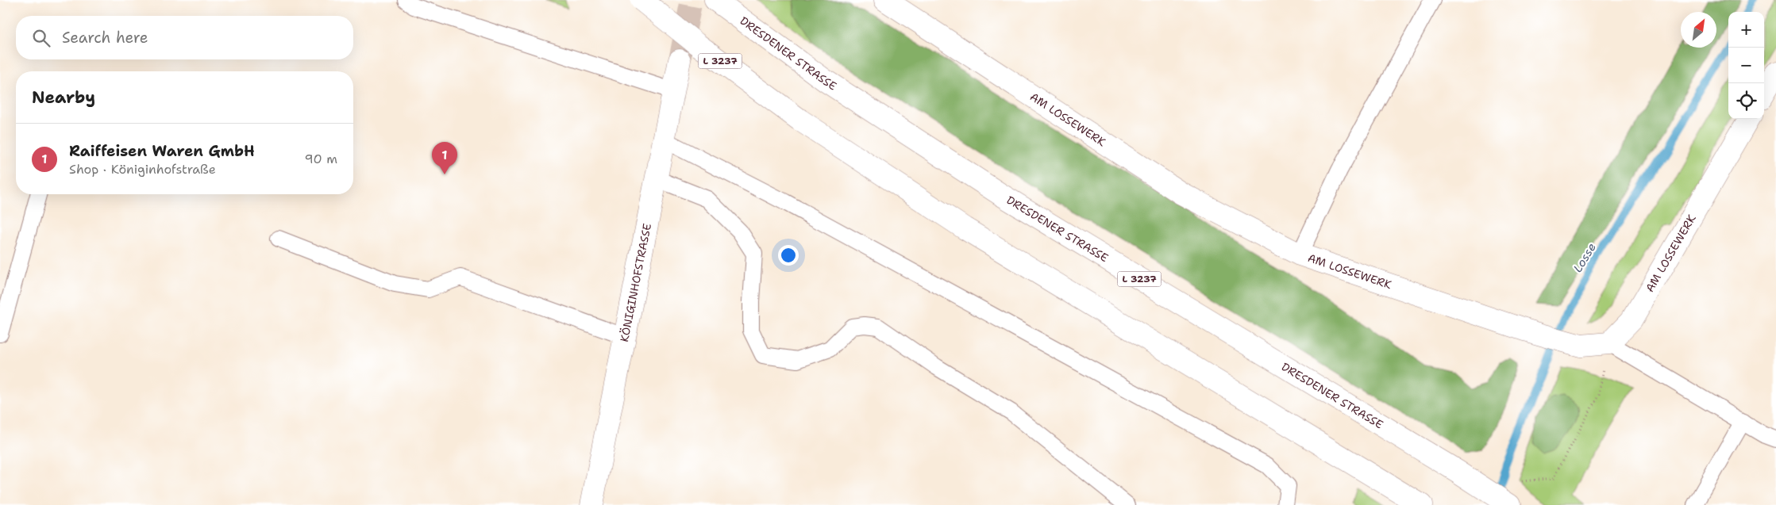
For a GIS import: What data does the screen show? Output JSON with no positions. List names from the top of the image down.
{
  "streets": {
    "main road": [
      "DRESDENER STRASSE",
      "L 3237",
      "AM LOSSEWERK",
      "KÖNIGINHOFSTRASSE"
    ]
  },
  "water": ["Losse"],
  "north": "top right",
  "page": {
    "map_buttons": ["+", "−"],
    "search": "Search here",
    "heading": "Nearby",
    "list": [
      {
        "mark": "1",
        "name": "Raiffeisen Waren GmbH",
        "note": "Shop · Königinhofstraße",
        "value": "90 m"
      }
    ],
    "pins": "1"
  }
}
